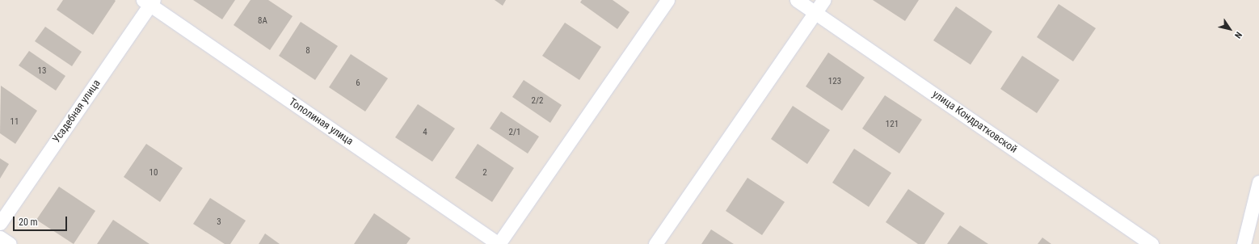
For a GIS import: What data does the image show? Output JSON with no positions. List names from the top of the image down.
{
  "streets": {
    "street": ["Усадебная улица", "Тополиная улица", "улица Кондратковской"]
  },
  "crossings": [
    ["Усадебная улица", "Тополиная улица"]
  ],
  "house_numbers": [
    "8А",
    "8",
    "13",
    "123",
    "6",
    "2/2",
    "11",
    "121",
    "4",
    "2/1",
    "10",
    "2",
    "3"
  ],
  "scale_bar": "20 m",
  "north": "bottom right"
}
